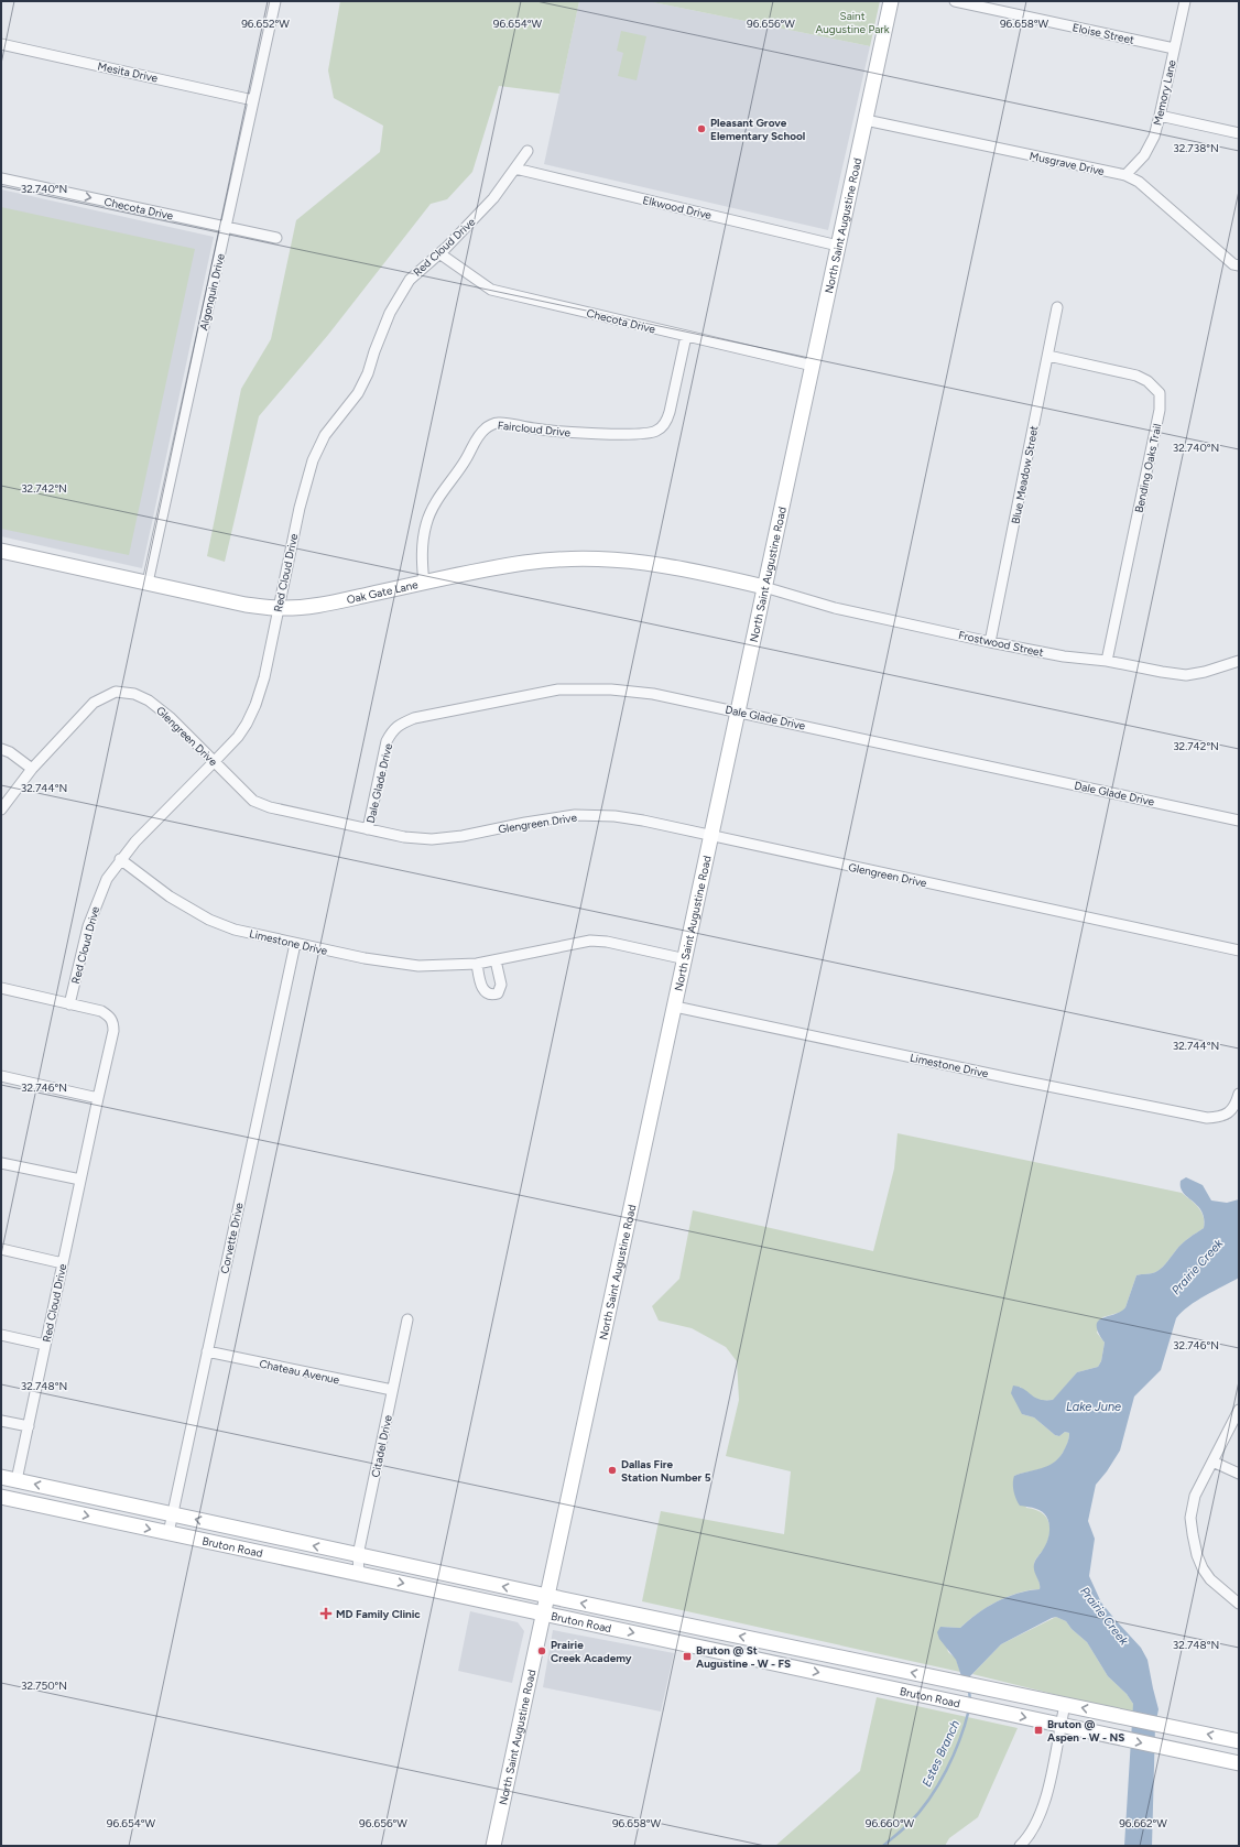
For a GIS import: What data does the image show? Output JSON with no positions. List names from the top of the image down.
{
  "streets": {
    "street": [
      "Eloise Street",
      "Mesita Drive",
      "Memory Lane",
      "Musgrave Drive",
      "Elkwood Drive",
      "Checota Drive",
      "North Saint Augustine Road",
      "Red Cloud Drive",
      "Algonquin Drive",
      "Faircloud Drive",
      "Bending Oaks Trail",
      "Blue Meadow Street",
      "Oak Gate Lane",
      "Frostwood Street",
      "Dale Glade Drive",
      "Glengreen Drive",
      "Limestone Drive",
      "Corvette Drive",
      "Chateau Avenue",
      "Citadel Drive",
      "Bruton Road"
    ]
  },
  "crossings": [
    ["Eloise Street", "Memory Lane"],
    ["Mesita Drive", "Algonquin Drive"],
    ["Memory Lane", "Musgrave Drive"],
    ["Musgrave Drive", "North Saint Augustine Road"],
    ["Elkwood Drive", "North Saint Augustine Road"],
    ["Elkwood Drive", "Red Cloud Drive"],
    ["Checota Drive", "North Saint Augustine Road"],
    ["Checota Drive", "Red Cloud Drive"],
    ["Checota Drive", "Algonquin Drive"],
    ["Checota Drive", "Faircloud Drive"],
    ["North Saint Augustine Road", "Oak Gate Lane"],
    ["North Saint Augustine Road", "Frostwood Street"],
    ["North Saint Augustine Road", "Dale Glade Drive"],
    ["North Saint Augustine Road", "Glengreen Drive"],
    ["North Saint Augustine Road", "Limestone Drive"],
    ["North Saint Augustine Road", "Bruton Road"],
    ["Red Cloud Drive", "Oak Gate Lane"],
    ["Red Cloud Drive", "Glengreen Drive"],
    ["Red Cloud Drive", "Limestone Drive"],
    ["Red Cloud Drive", "Bruton Road"],
    ["Algonquin Drive", "Oak Gate Lane"],
    ["Faircloud Drive", "Oak Gate Lane"],
    ["Bending Oaks Trail", "Blue Meadow Street"],
    ["Bending Oaks Trail", "Frostwood Street"],
    ["Blue Meadow Street", "Frostwood Street"],
    ["Oak Gate Lane", "Frostwood Street"],
    ["Dale Glade Drive", "Glengreen Drive"],
    ["Limestone Drive", "Corvette Drive"],
    ["Corvette Drive", "Chateau Avenue"],
    ["Corvette Drive", "Bruton Road"],
    ["Chateau Avenue", "Citadel Drive"],
    ["Citadel Drive", "Bruton Road"]
  ],
  "water": ["Prairie Creek", "Lake June", "Estes Branch"],
  "parks": ["Saint Augustine Park"],
  "places": {
    "other": ["Pleasant Grove Elementary School", "Dallas Fire Station Number 5", "Prairie Creek Academy"],
    "health": ["MD Family Clinic"],
    "transit": ["Bruton @ St Augustine - W - FS", "Bruton @ Aspen - W - NS"]
  },
  "coordinates": [
    "96.652°W",
    "96.654°W",
    "96.656°W",
    "96.658°W",
    "32.738°N",
    "32.740°N",
    "32.742°N",
    "32.744°N",
    "32.746°N",
    "32.748°N",
    "32.750°N",
    "96.660°W",
    "96.662°W"
  ]
}
